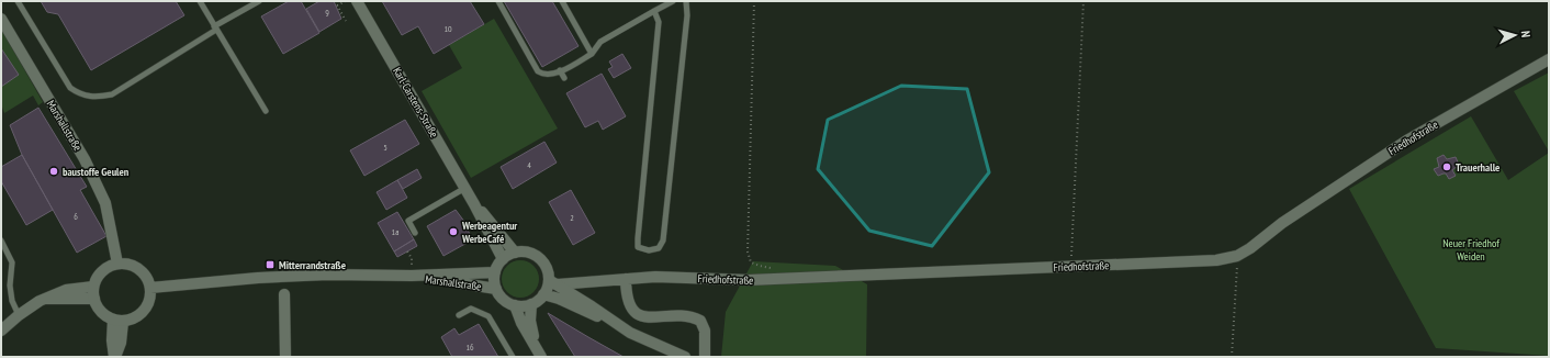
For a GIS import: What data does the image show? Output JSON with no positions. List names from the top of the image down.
{
  "streets": {
    "street": ["Karl-Carstens-Straße", "Marshallstraße", "Friedhofstraße"]
  },
  "crossings": [
    ["Karl-Carstens-Straße", "Marshallstraße"],
    ["Karl-Carstens-Straße", "Friedhofstraße"],
    ["Marshallstraße", "Friedhofstraße"]
  ],
  "parks": ["Neuer Friedhof Weiden"],
  "places": {
    "other": ["Trauerhalle", "baustoffe Geulen", "Werbeagentur WerbeCafé"],
    "transit": ["Mitterrandstraße"]
  },
  "house_numbers": [
    "9",
    "10",
    "5",
    "4",
    "6",
    "2",
    "1a",
    "16"
  ],
  "north": "right"
}
